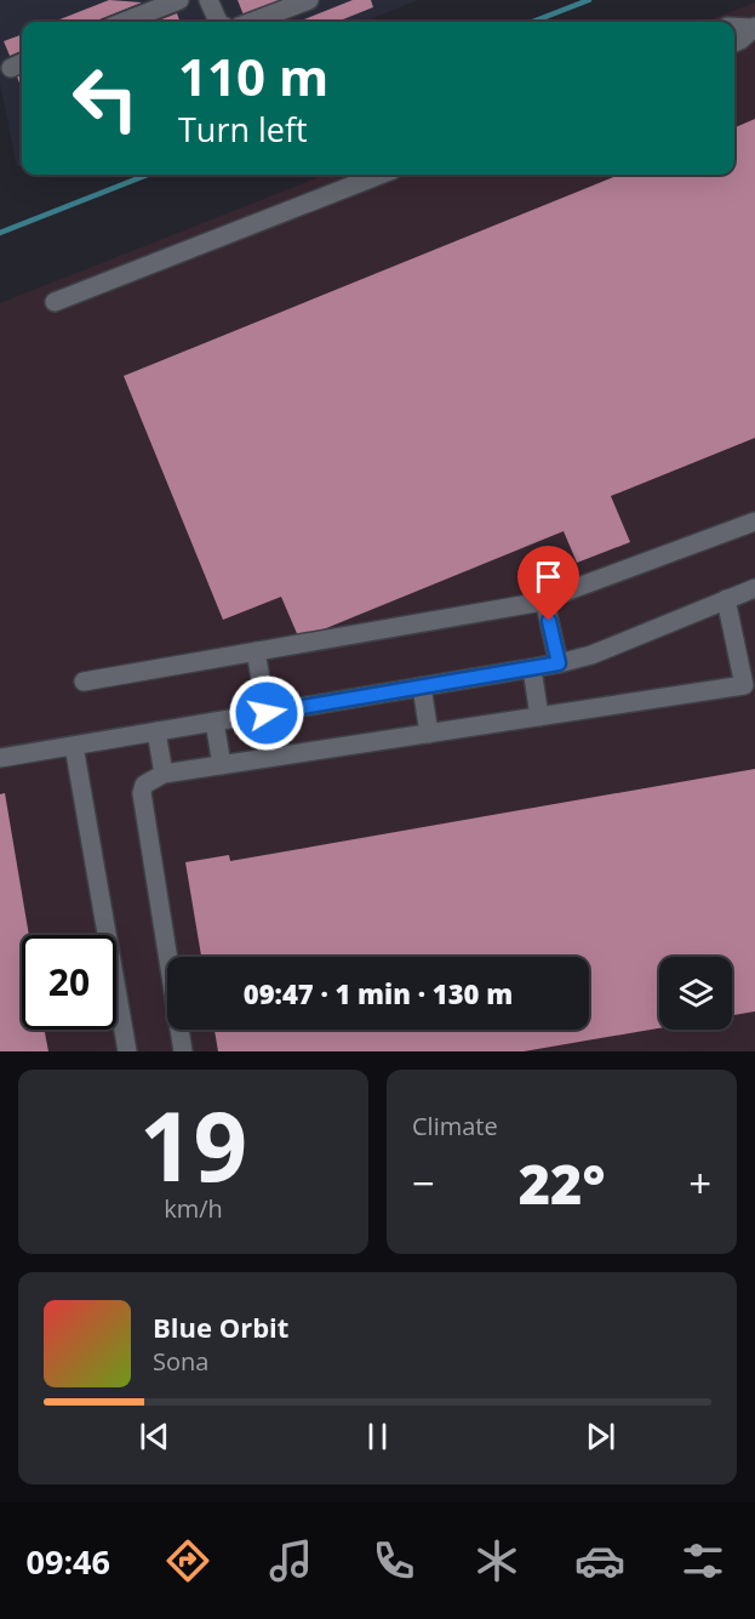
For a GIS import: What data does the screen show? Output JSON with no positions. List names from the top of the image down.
{
  "page": {
    "turn": ["110 m", "Turn left"],
    "limit": "20",
    "trip": "09:47 · 1 min · 130 m",
    "tile": [
      ["19", "km/h"],
      "Climate"
    ],
    "heat": ["−", "22°", "+"],
    "song": ["Blue Orbit", "Sona"],
    "tabs": "09:46"
  }
}
